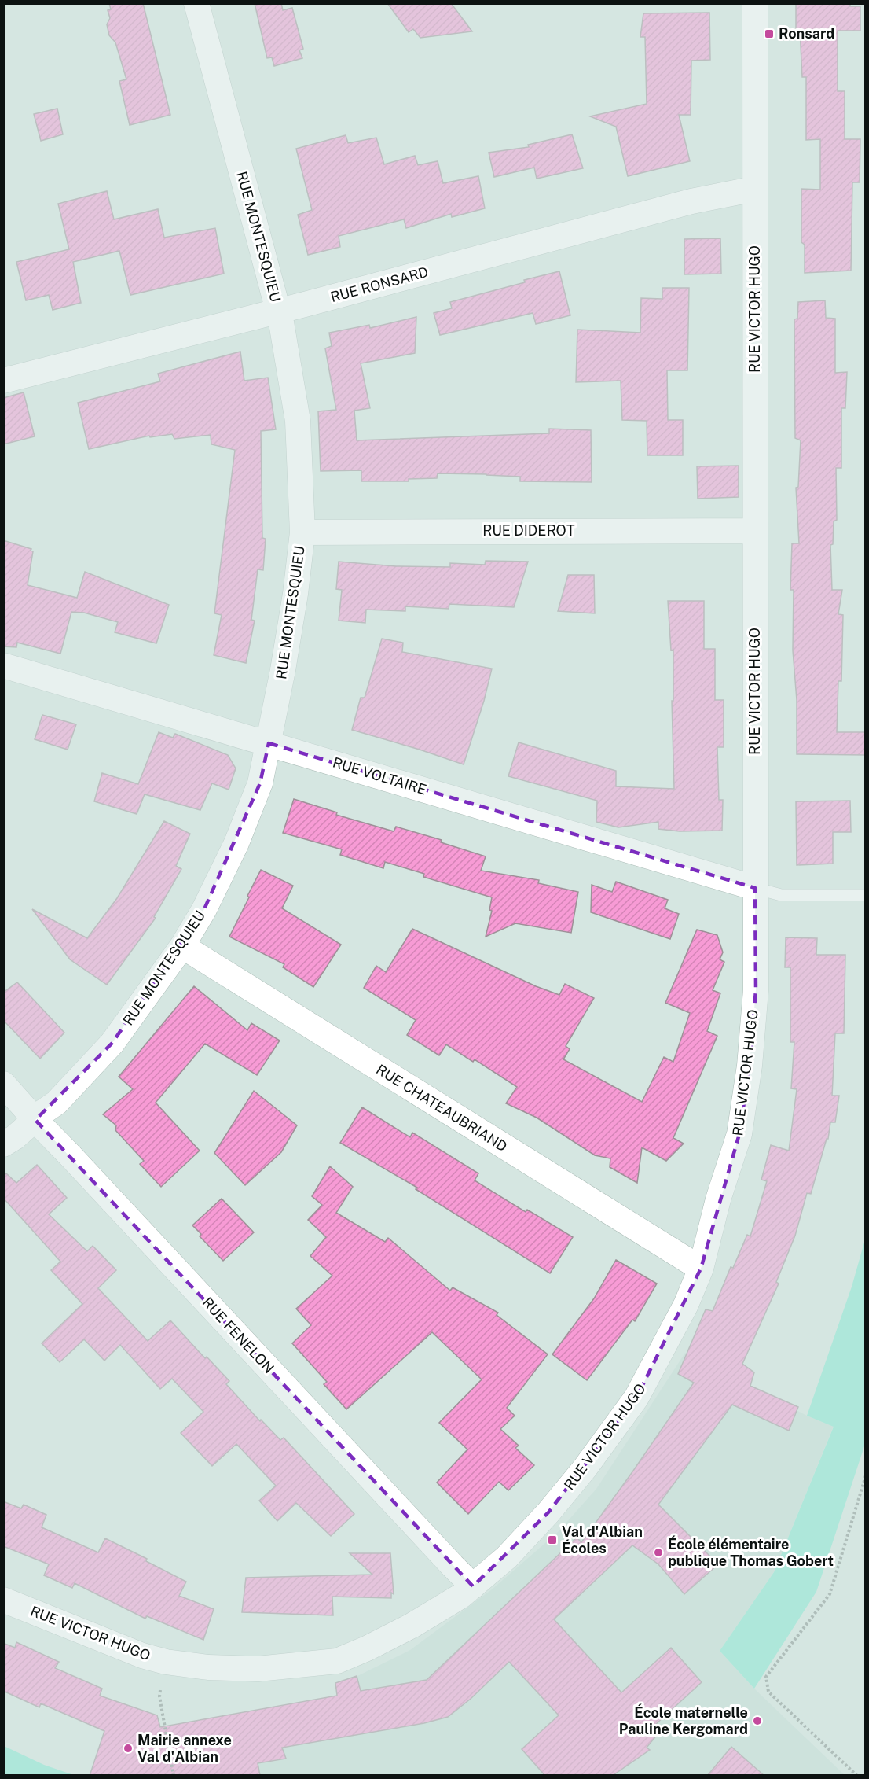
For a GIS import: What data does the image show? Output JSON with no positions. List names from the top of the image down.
{
  "streets": {
    "street": [
      "RUE MONTESQUIEU",
      "RUE RONSARD",
      "RUE VICTOR HUGO",
      "RUE DIDEROT",
      "RUE VOLTAIRE",
      "RUE CHATEAUBRIAND",
      "RUE FENELON"
    ]
  },
  "crossings": [
    ["RUE MONTESQUIEU", "RUE RONSARD"],
    ["RUE MONTESQUIEU", "RUE DIDEROT"],
    ["RUE MONTESQUIEU", "RUE VOLTAIRE"],
    ["RUE MONTESQUIEU", "RUE CHATEAUBRIAND"],
    ["RUE MONTESQUIEU", "RUE FENELON"],
    ["RUE RONSARD", "RUE VICTOR HUGO"],
    ["RUE VICTOR HUGO", "RUE DIDEROT"],
    ["RUE VICTOR HUGO", "RUE VOLTAIRE"],
    ["RUE VICTOR HUGO", "RUE CHATEAUBRIAND"],
    ["RUE VICTOR HUGO", "RUE FENELON"]
  ],
  "places": {
    "transit": ["Ronsard", "Val d'Albian Écoles"],
    "other": ["École élémentaire publique Thomas Gobert", "École maternelle Pauline Kergomard", "Mairie annexe Val d'Albian"]
  }
}
